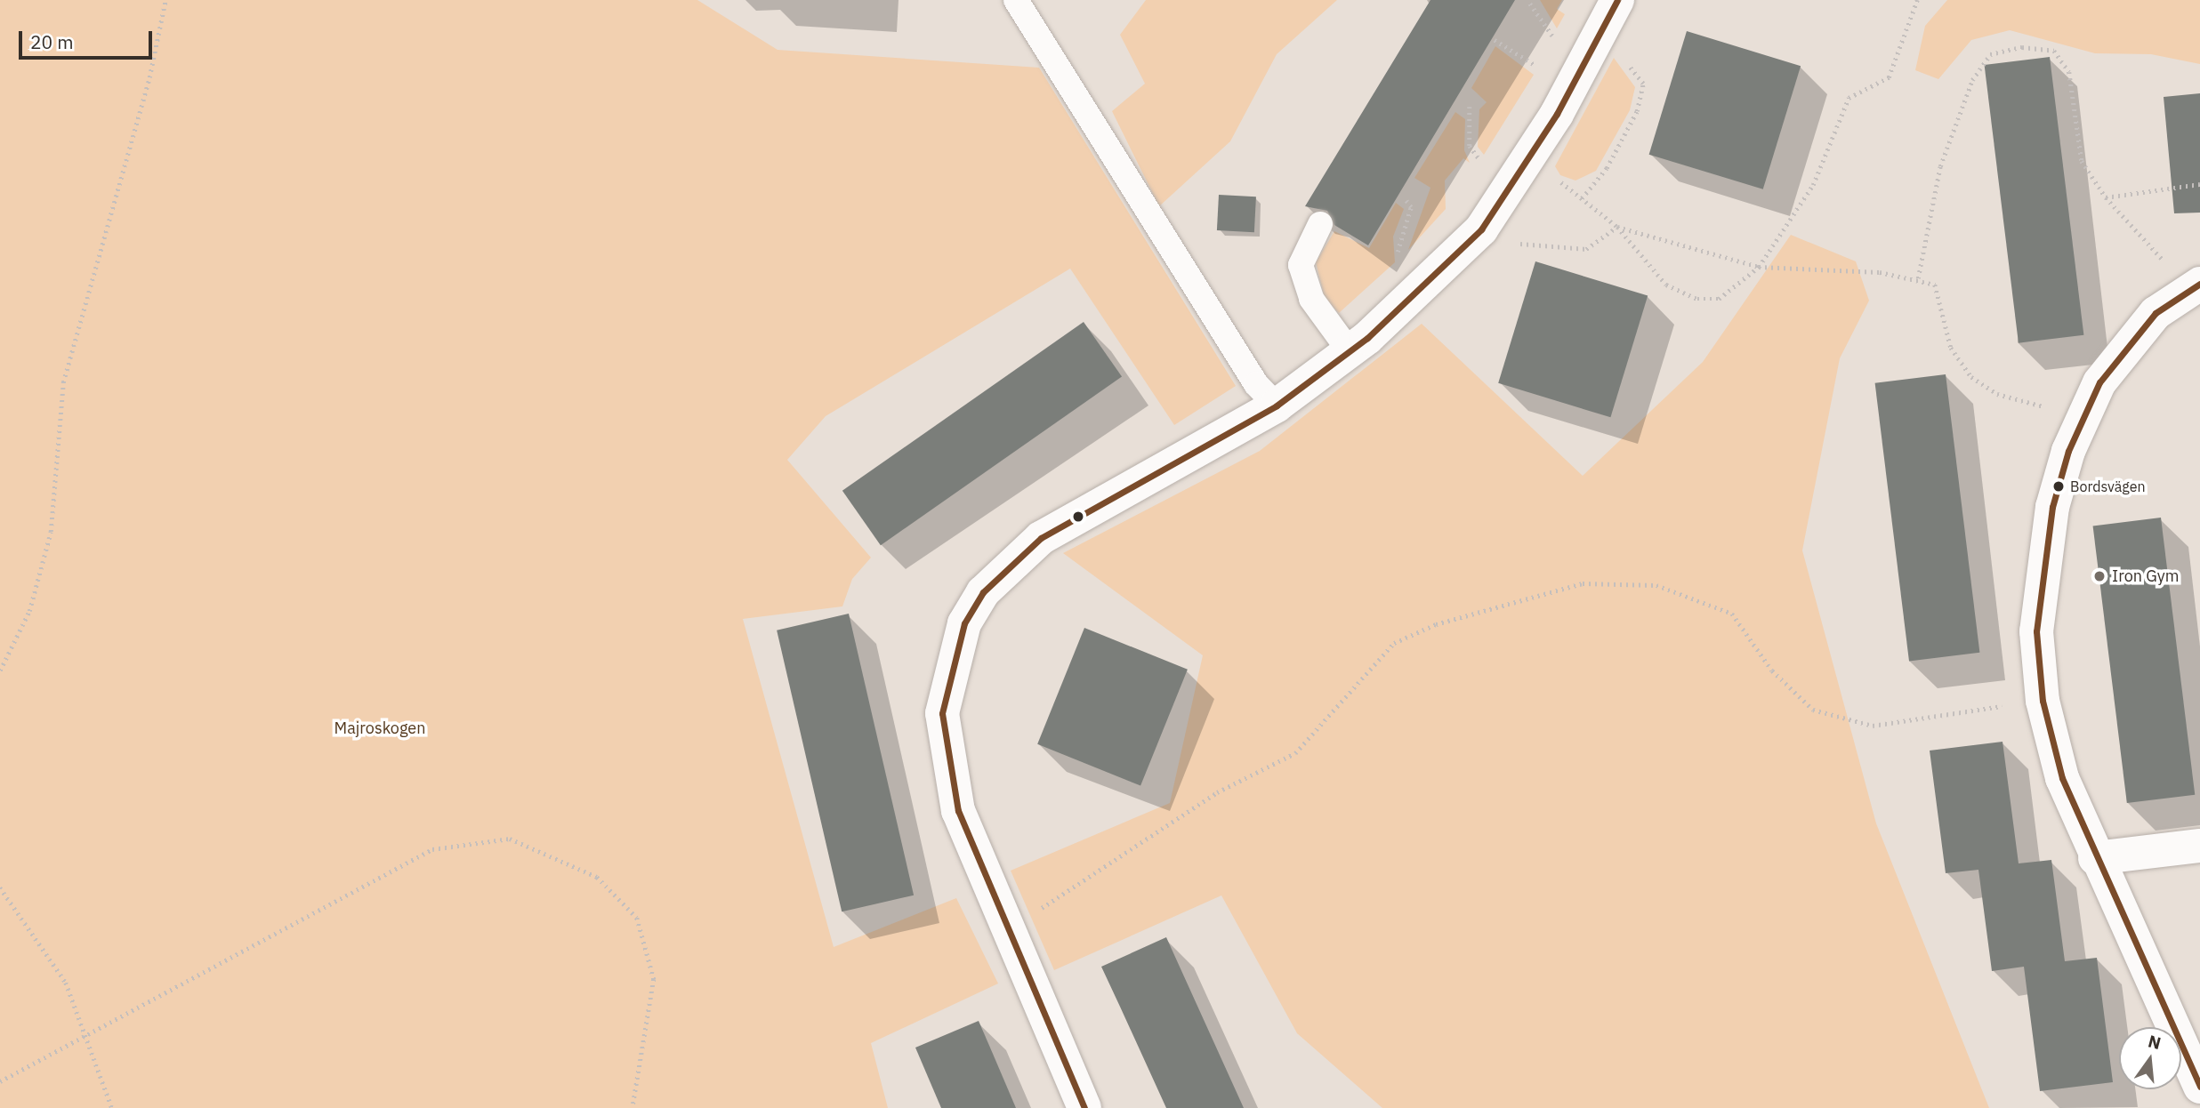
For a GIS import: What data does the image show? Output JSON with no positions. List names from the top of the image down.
{
  "parks": ["Majroskogen"],
  "places": ["Bordsvägen", "Iron Gym"],
  "scale_bar": "20 m",
  "north": "top"
}
